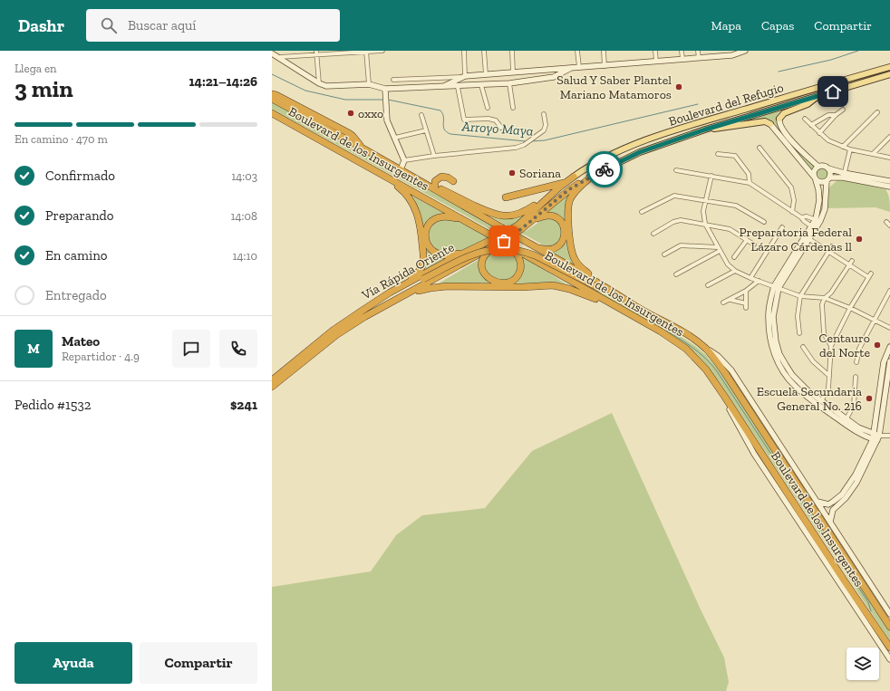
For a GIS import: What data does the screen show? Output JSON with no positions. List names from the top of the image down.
{
  "streets": {
    "highway": ["Boulevard de los Insurgentes", "Vía Rápida Oriente"],
    "main road": ["Boulevard del Refugio"]
  },
  "water": ["Arroyo Maya"],
  "places": [
    "Salud Y Saber Plantel Mariano Matamoros",
    "oxxo",
    "Soriana",
    "Preparatoria Federal Lázaro Cárdenas ll",
    "Centauro del Norte",
    "Escuela Secundaria General No. 216"
  ],
  "page": {
    "header": "Dashr",
    "search": "Buscar aquí",
    "nav": ["Mapa", "Capas", "Compartir"],
    "heading": ["3 min", "Llega en", "14:21–14:26"],
    "panel": [
      "Mateo",
      "Repartidor · 4.9",
      "Pedido #1532",
      "$241"
    ],
    "bar": "En camino · 470 m",
    "list": [
      ["Confirmado", "14:03"],
      ["Preparando", "14:08"],
      ["En camino", "14:10"],
      "Entregado"
    ],
    "round": "M",
    "buttons": ["Ayuda", "Compartir"]
  }
}
